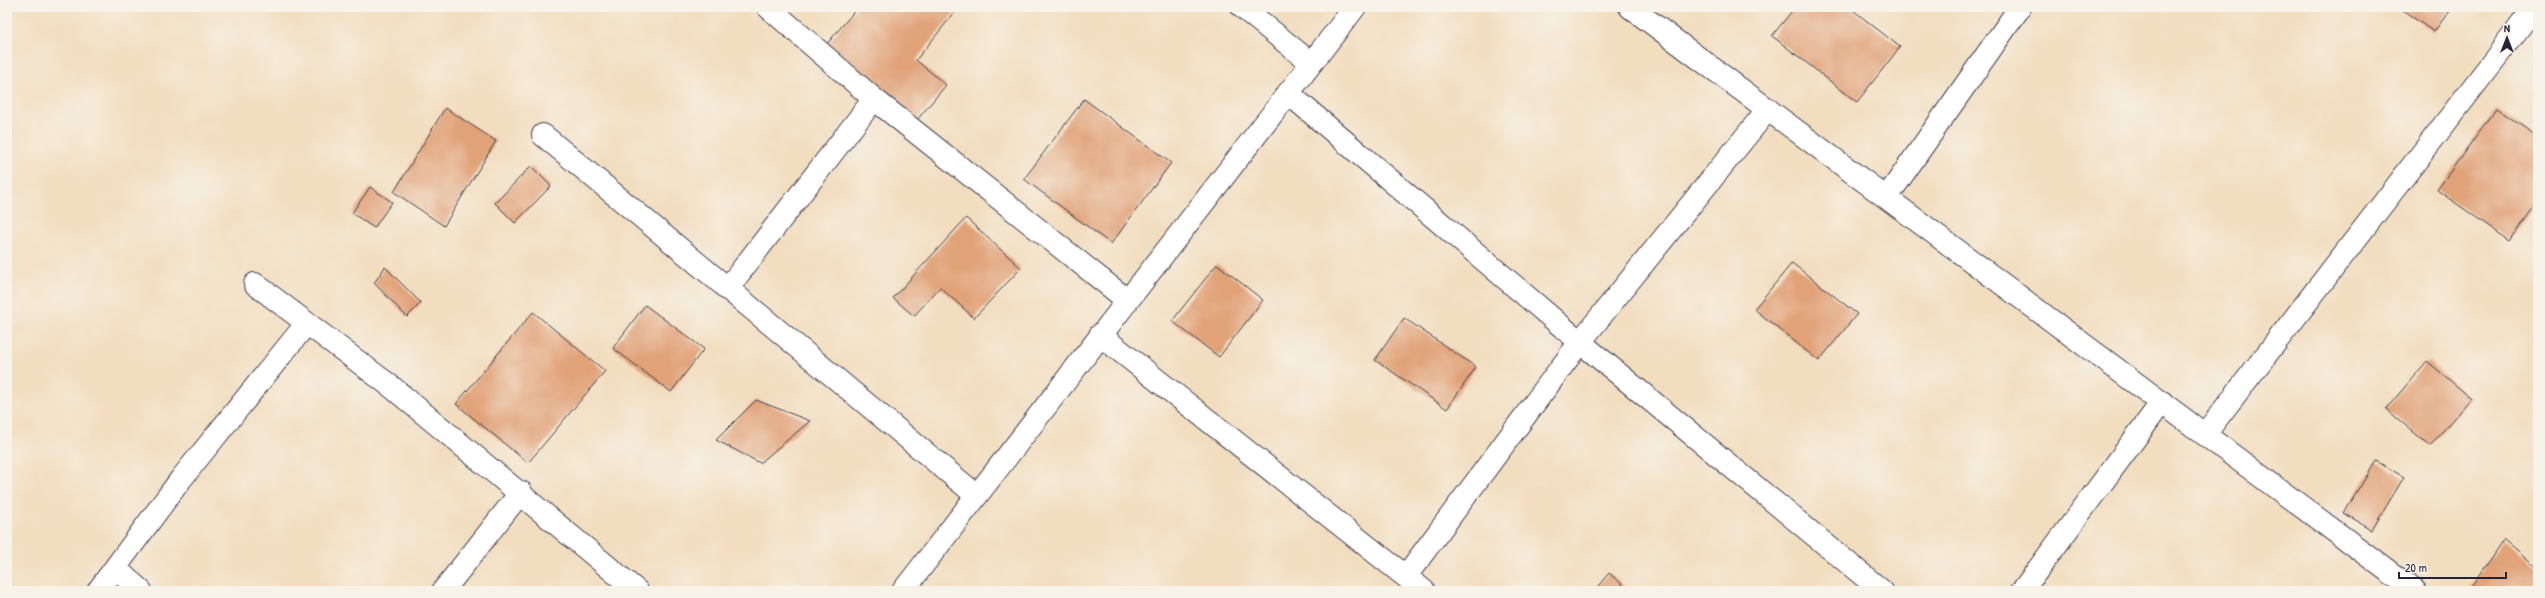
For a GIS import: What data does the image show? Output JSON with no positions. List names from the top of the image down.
{
  "scale_bar": "20 m",
  "north": "top"
}
